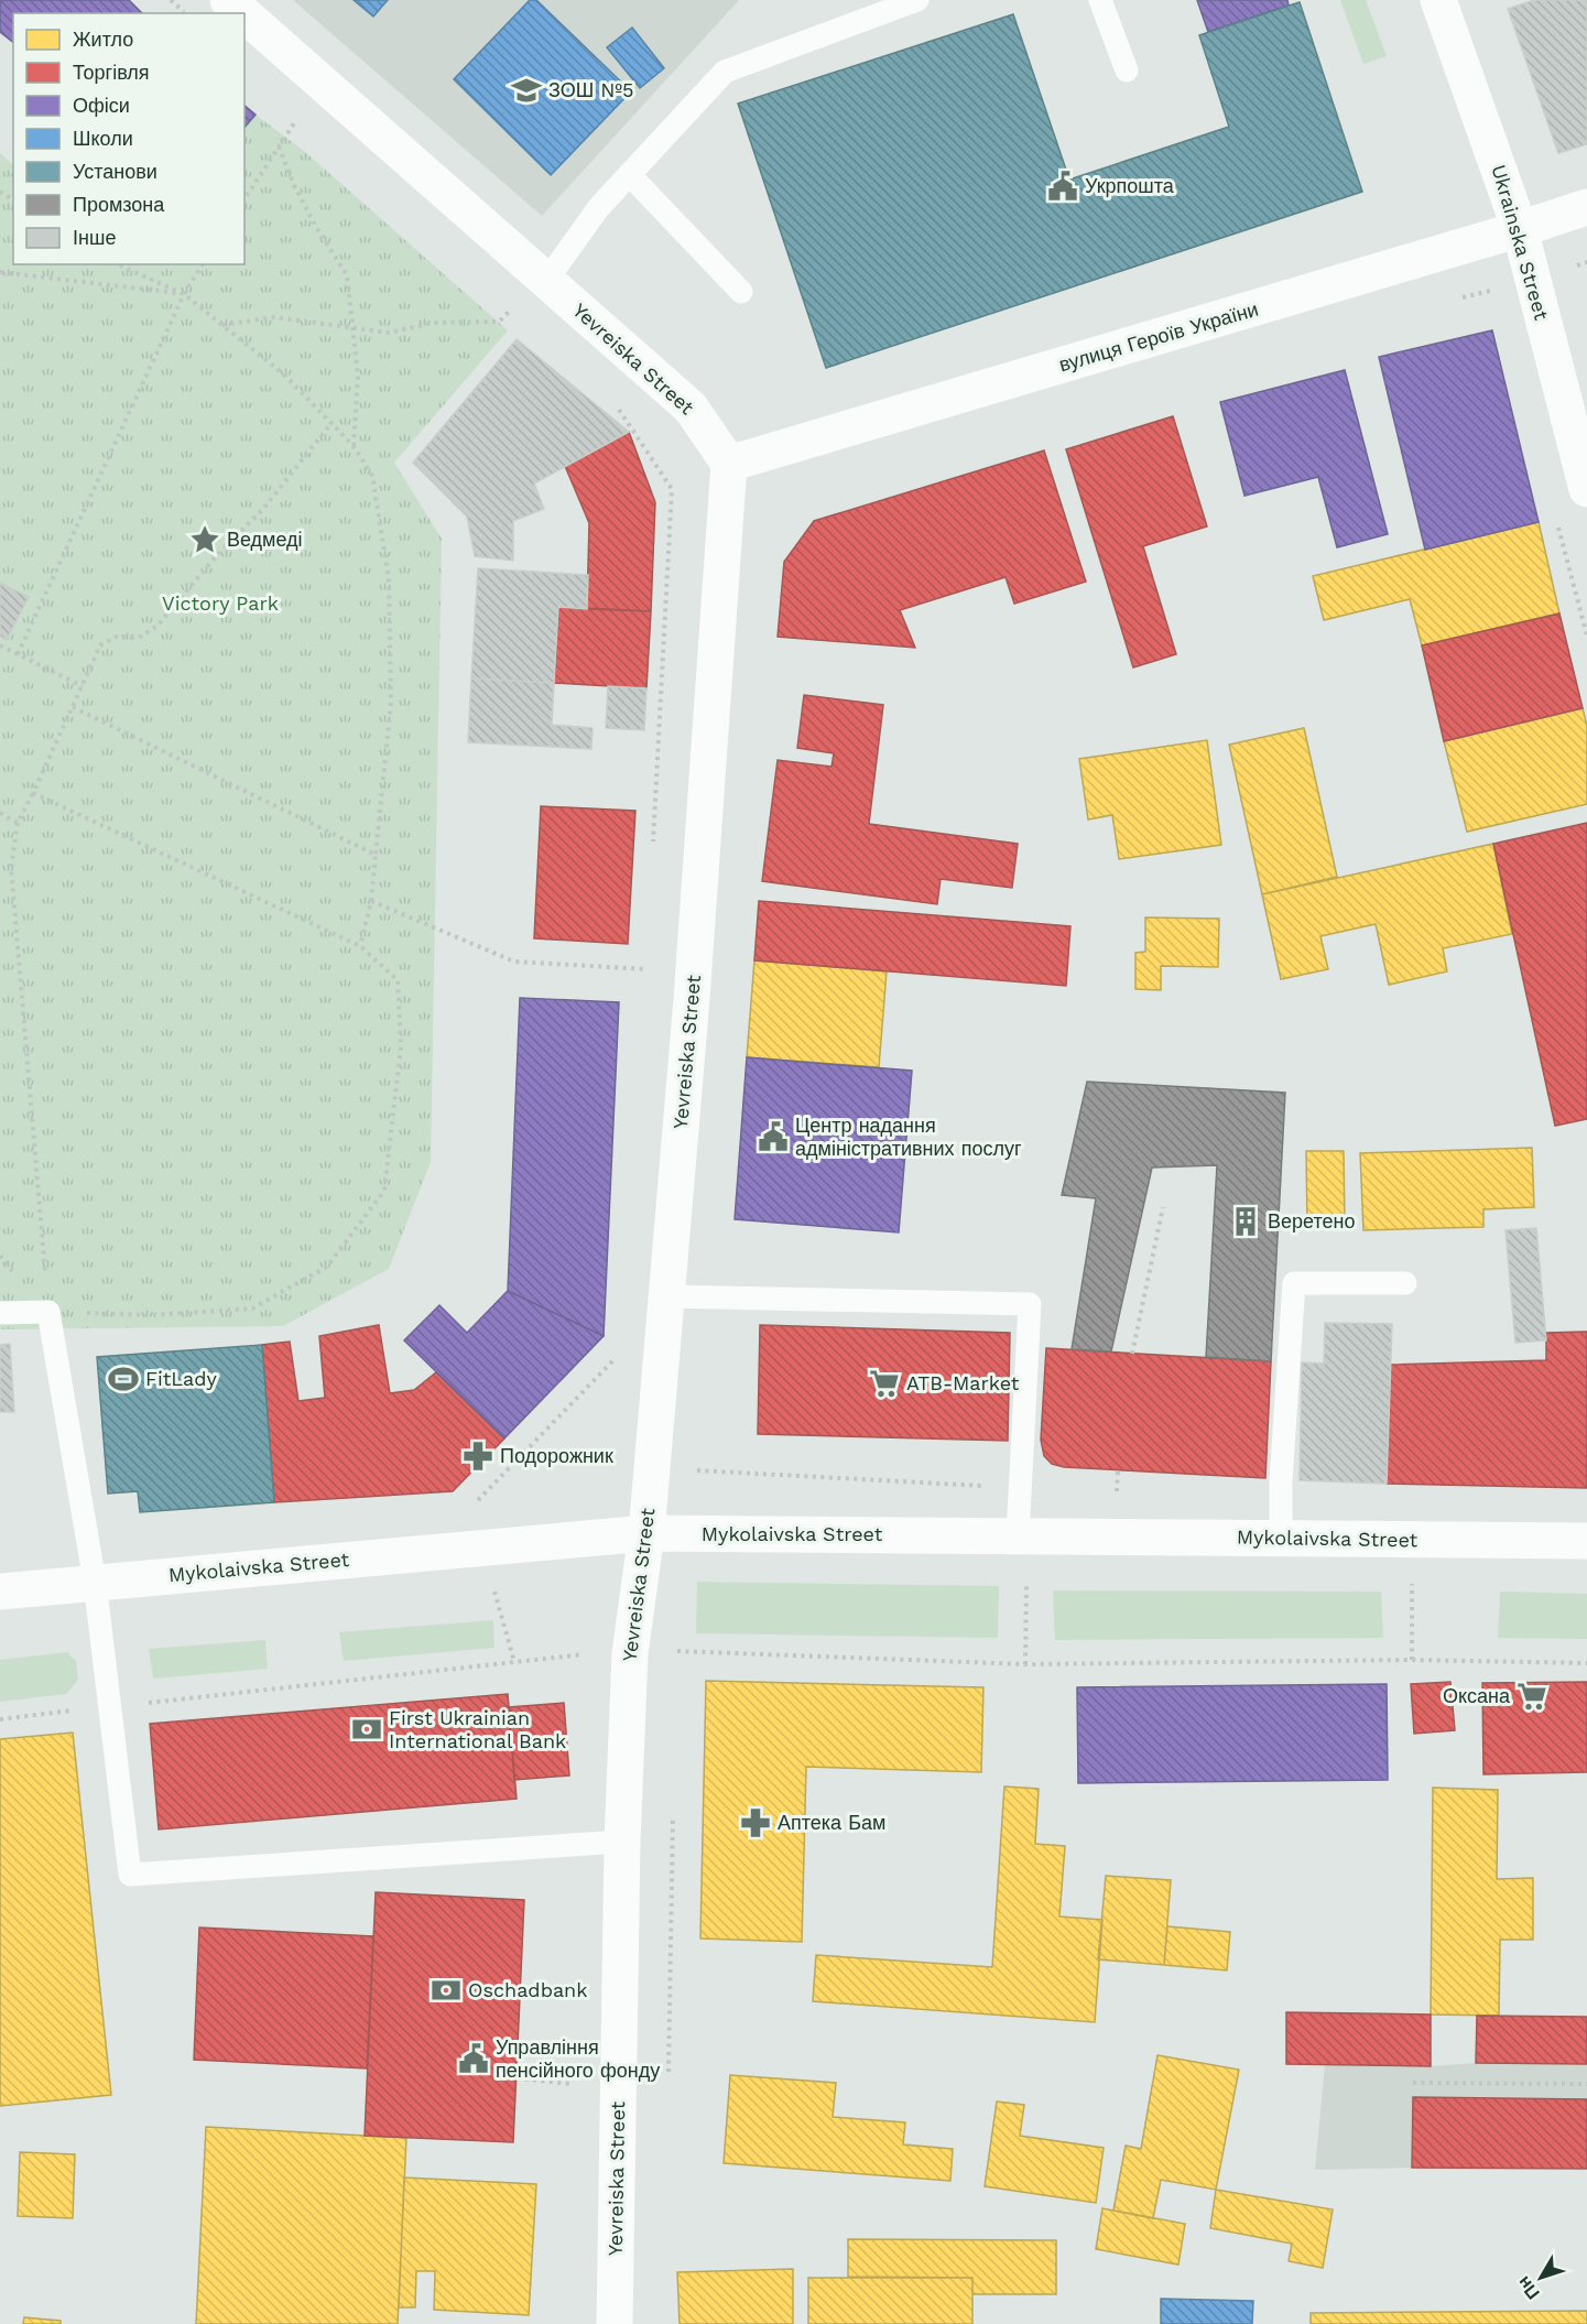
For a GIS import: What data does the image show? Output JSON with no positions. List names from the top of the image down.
{
  "streets": {
    "street": [
      "Ukrainska Street",
      "вулиця Героїв України",
      "Yevreiska Street",
      "Mykolaivska Street"
    ]
  },
  "crossings": [
    ["Ukrainska Street", "вулиця Героїв України"],
    ["вулиця Героїв України", "Yevreiska Street"],
    ["Yevreiska Street", "Mykolaivska Street"]
  ],
  "parks": ["Victory Park"],
  "places": {
    "school or university": ["ЗОШ №5"],
    "public building": ["Укрпошта", "Центр надання адміністративних послуг", "Управління пенсійного фонду"],
    "place": ["Ведмеді"],
    "building": ["Веретено"],
    "sports": ["FitLady"],
    "supermarket": ["ATB-Market", "Оксана"],
    "pharmacy": ["Подорожник", "Аптека Бам"],
    "bank": ["First Ukrainian International Bank", "Oschadbank"]
  },
  "legend": [
    "Житло",
    "Торгівля",
    "Офіси",
    "Школи",
    "Установи",
    "Промзона",
    "Інше"
  ],
  "north": "bottom left"
}
